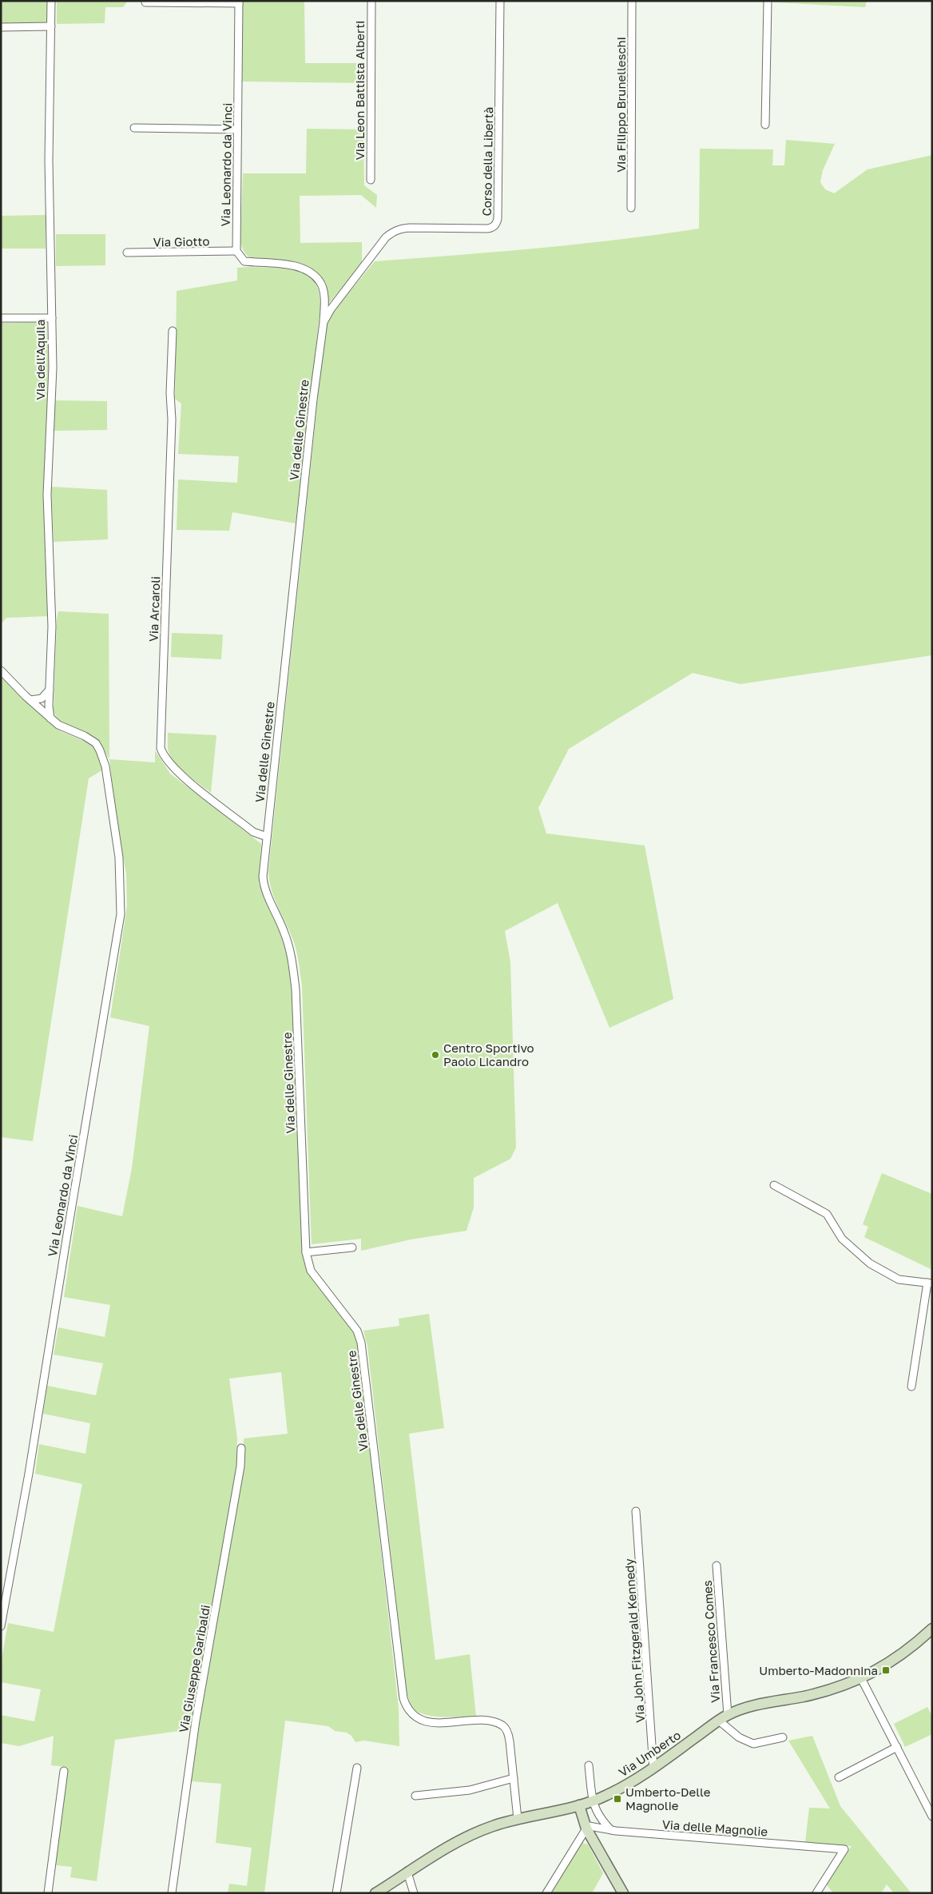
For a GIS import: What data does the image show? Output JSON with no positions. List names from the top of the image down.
{
  "streets": {
    "main road": ["Via Umberto"],
    "street": [
      "Via Leon Battista Alberti",
      "Via Filippo Brunelleschi",
      "Corso della Libertà",
      "Via Leonardo da Vinci",
      "Via Giotto",
      "Via dell'Aquila",
      "Via delle Ginestre",
      "Via Arcaroli",
      "Via John Fitzgerald Kennedy",
      "Via Francesco Comes",
      "Via Giuseppe Garibaldi",
      "Via delle Magnolie"
    ]
  },
  "crossings": [
    ["Corso della Libertà", "Via delle Ginestre"],
    ["Via Leonardo da Vinci", "Via Giotto"],
    ["Via Leonardo da Vinci", "Via dell'Aquila"],
    ["Via delle Ginestre", "Via Arcaroli"],
    ["Via delle Ginestre", "Via Umberto"],
    ["Via John Fitzgerald Kennedy", "Via Umberto"],
    ["Via Francesco Comes", "Via Umberto"]
  ],
  "places": {
    "other": ["Centro Sportivo Paolo Licandro"],
    "transit": ["Umberto-Madonnina", "Umberto-Delle Magnolie"]
  }
}
